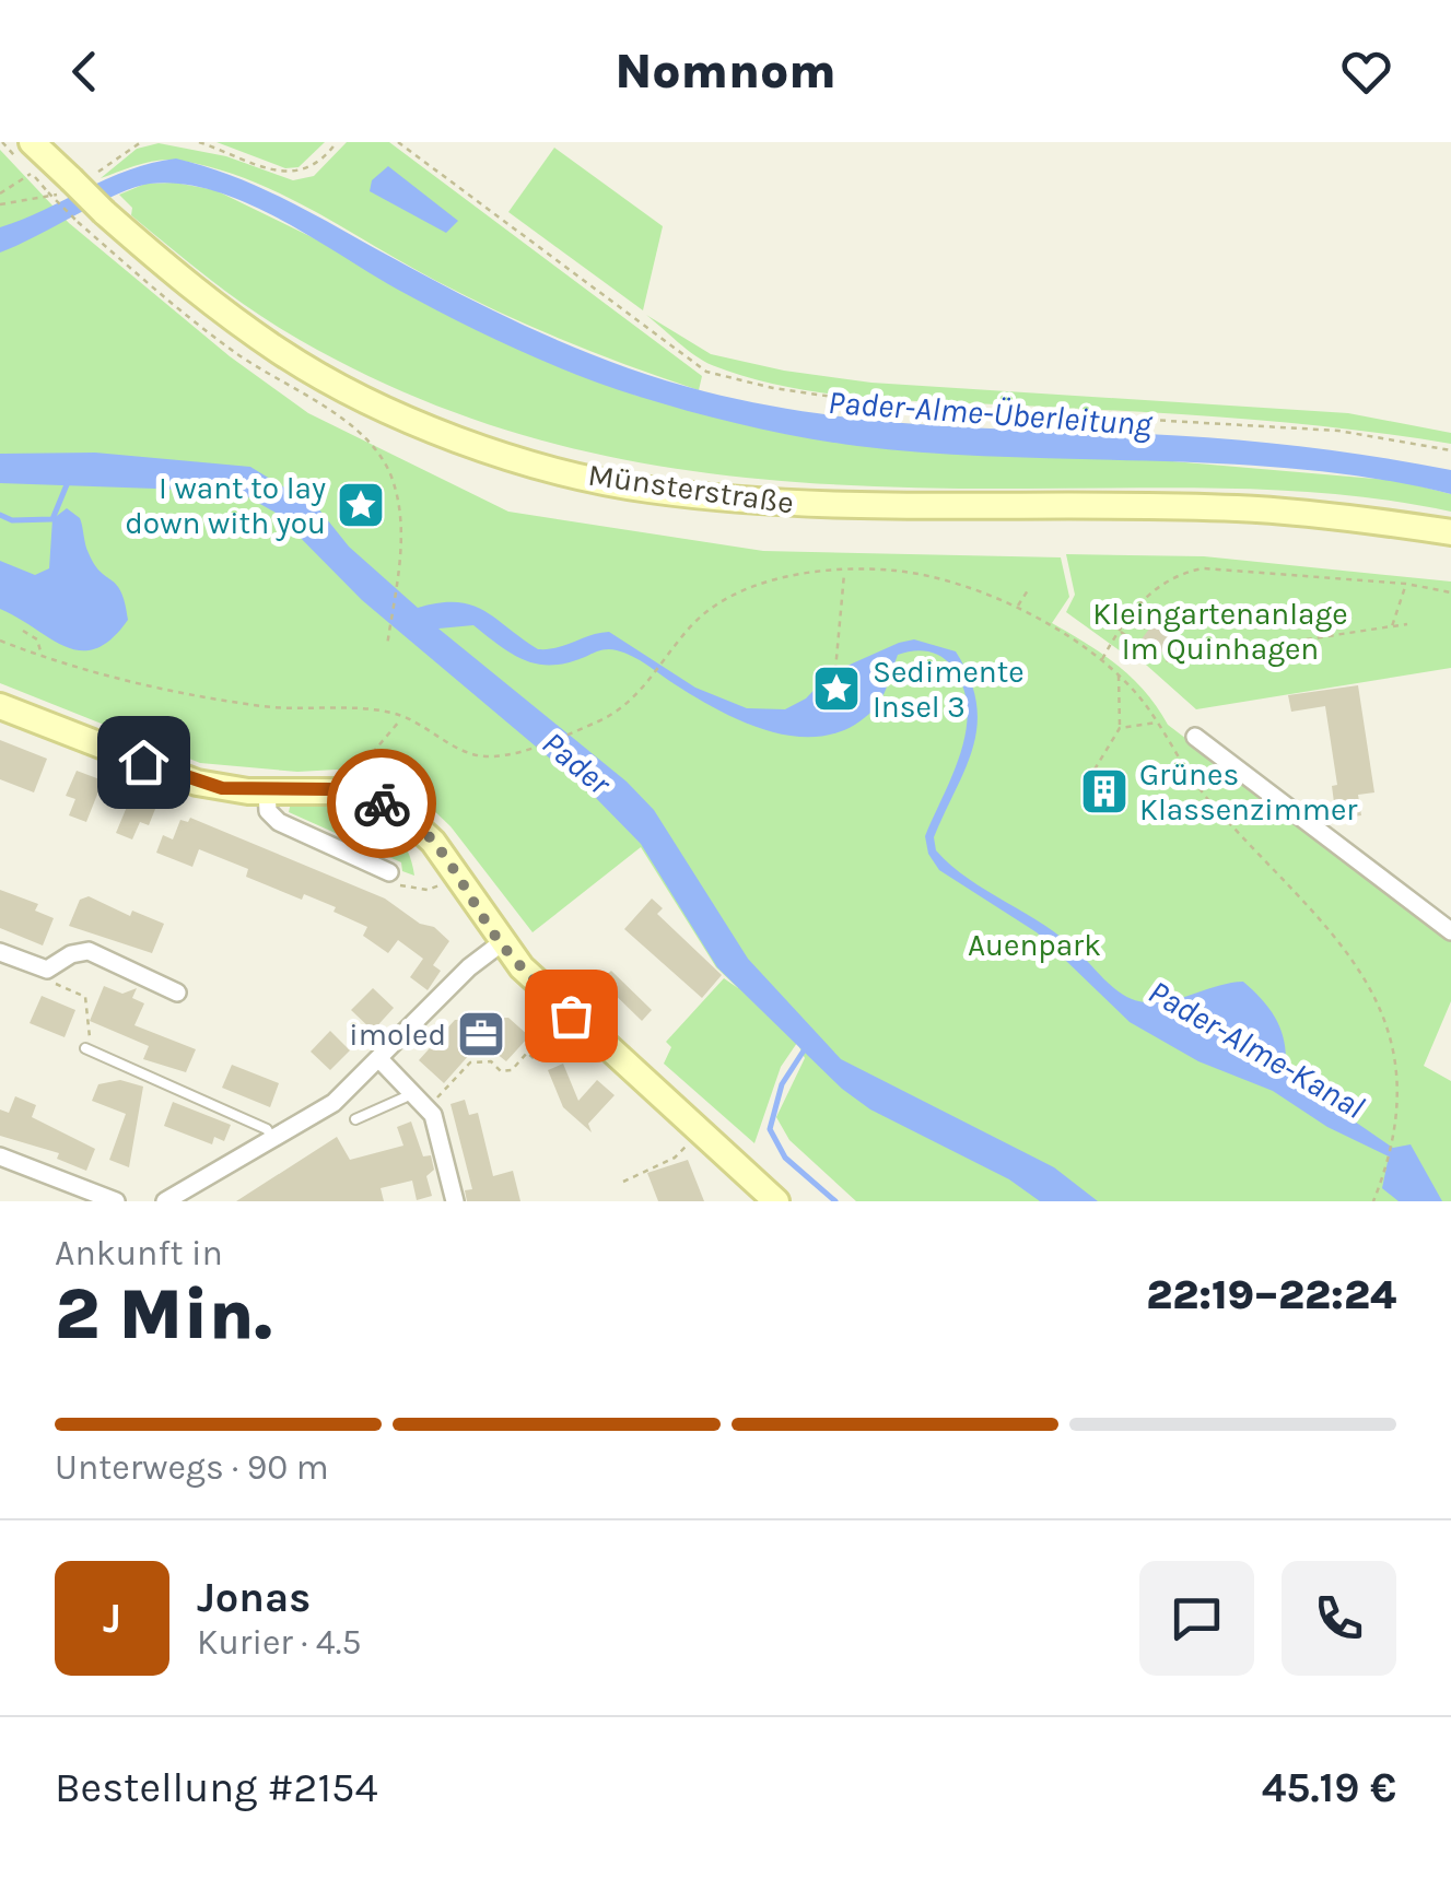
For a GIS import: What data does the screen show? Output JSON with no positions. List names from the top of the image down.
{
  "streets": {
    "main road": ["Münsterstraße"]
  },
  "water": ["Pader-Alme-Überleitung", "Pader", "Pader-Alme-Kanal"],
  "parks": ["Kleingartenanlage Im Quinhagen", "Auenpark"],
  "places": {
    "place": ["I want to lay down with you", "Sedimente Insel 3"],
    "building": ["Grünes Klassenzimmer"],
    "office": ["imoled"]
  },
  "page": {
    "header": "Nomnom",
    "heading": ["2 Min.", "Ankunft in", "22:19–22:24"],
    "panel": [
      "Jonas",
      "Kurier · 4.5",
      "Bestellung #2154",
      "45.19 €"
    ],
    "bar": "Unterwegs · 90 m",
    "round": "J"
  }
}
